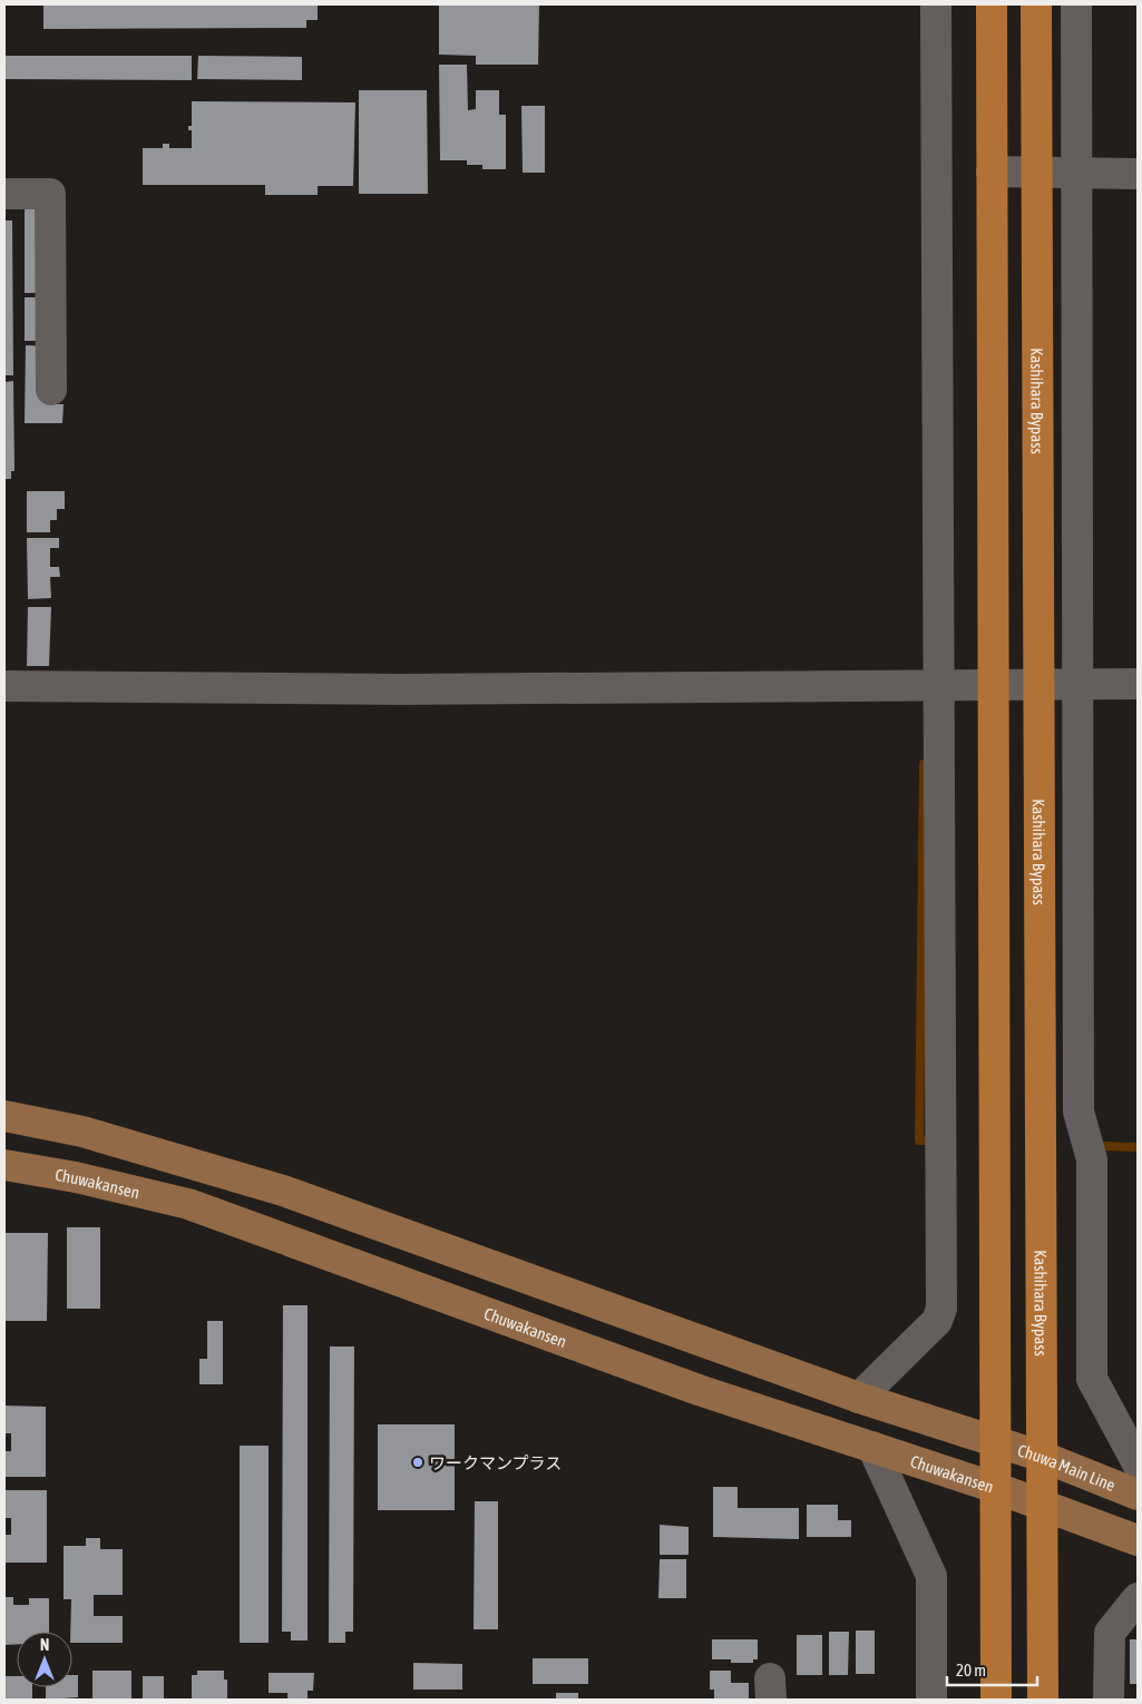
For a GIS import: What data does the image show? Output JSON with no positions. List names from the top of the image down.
{
  "streets": {
    "highway": ["Kashihara Bypass"],
    "main road": ["Chuwakansen", "Chuwa Main Line"]
  },
  "crossings": [
    ["Kashihara Bypass", "Chuwakansen"],
    ["Kashihara Bypass", "Chuwa Main Line"]
  ],
  "places": ["ワークマンプラス"],
  "scale_bar": "20 m",
  "north": "top"
}
